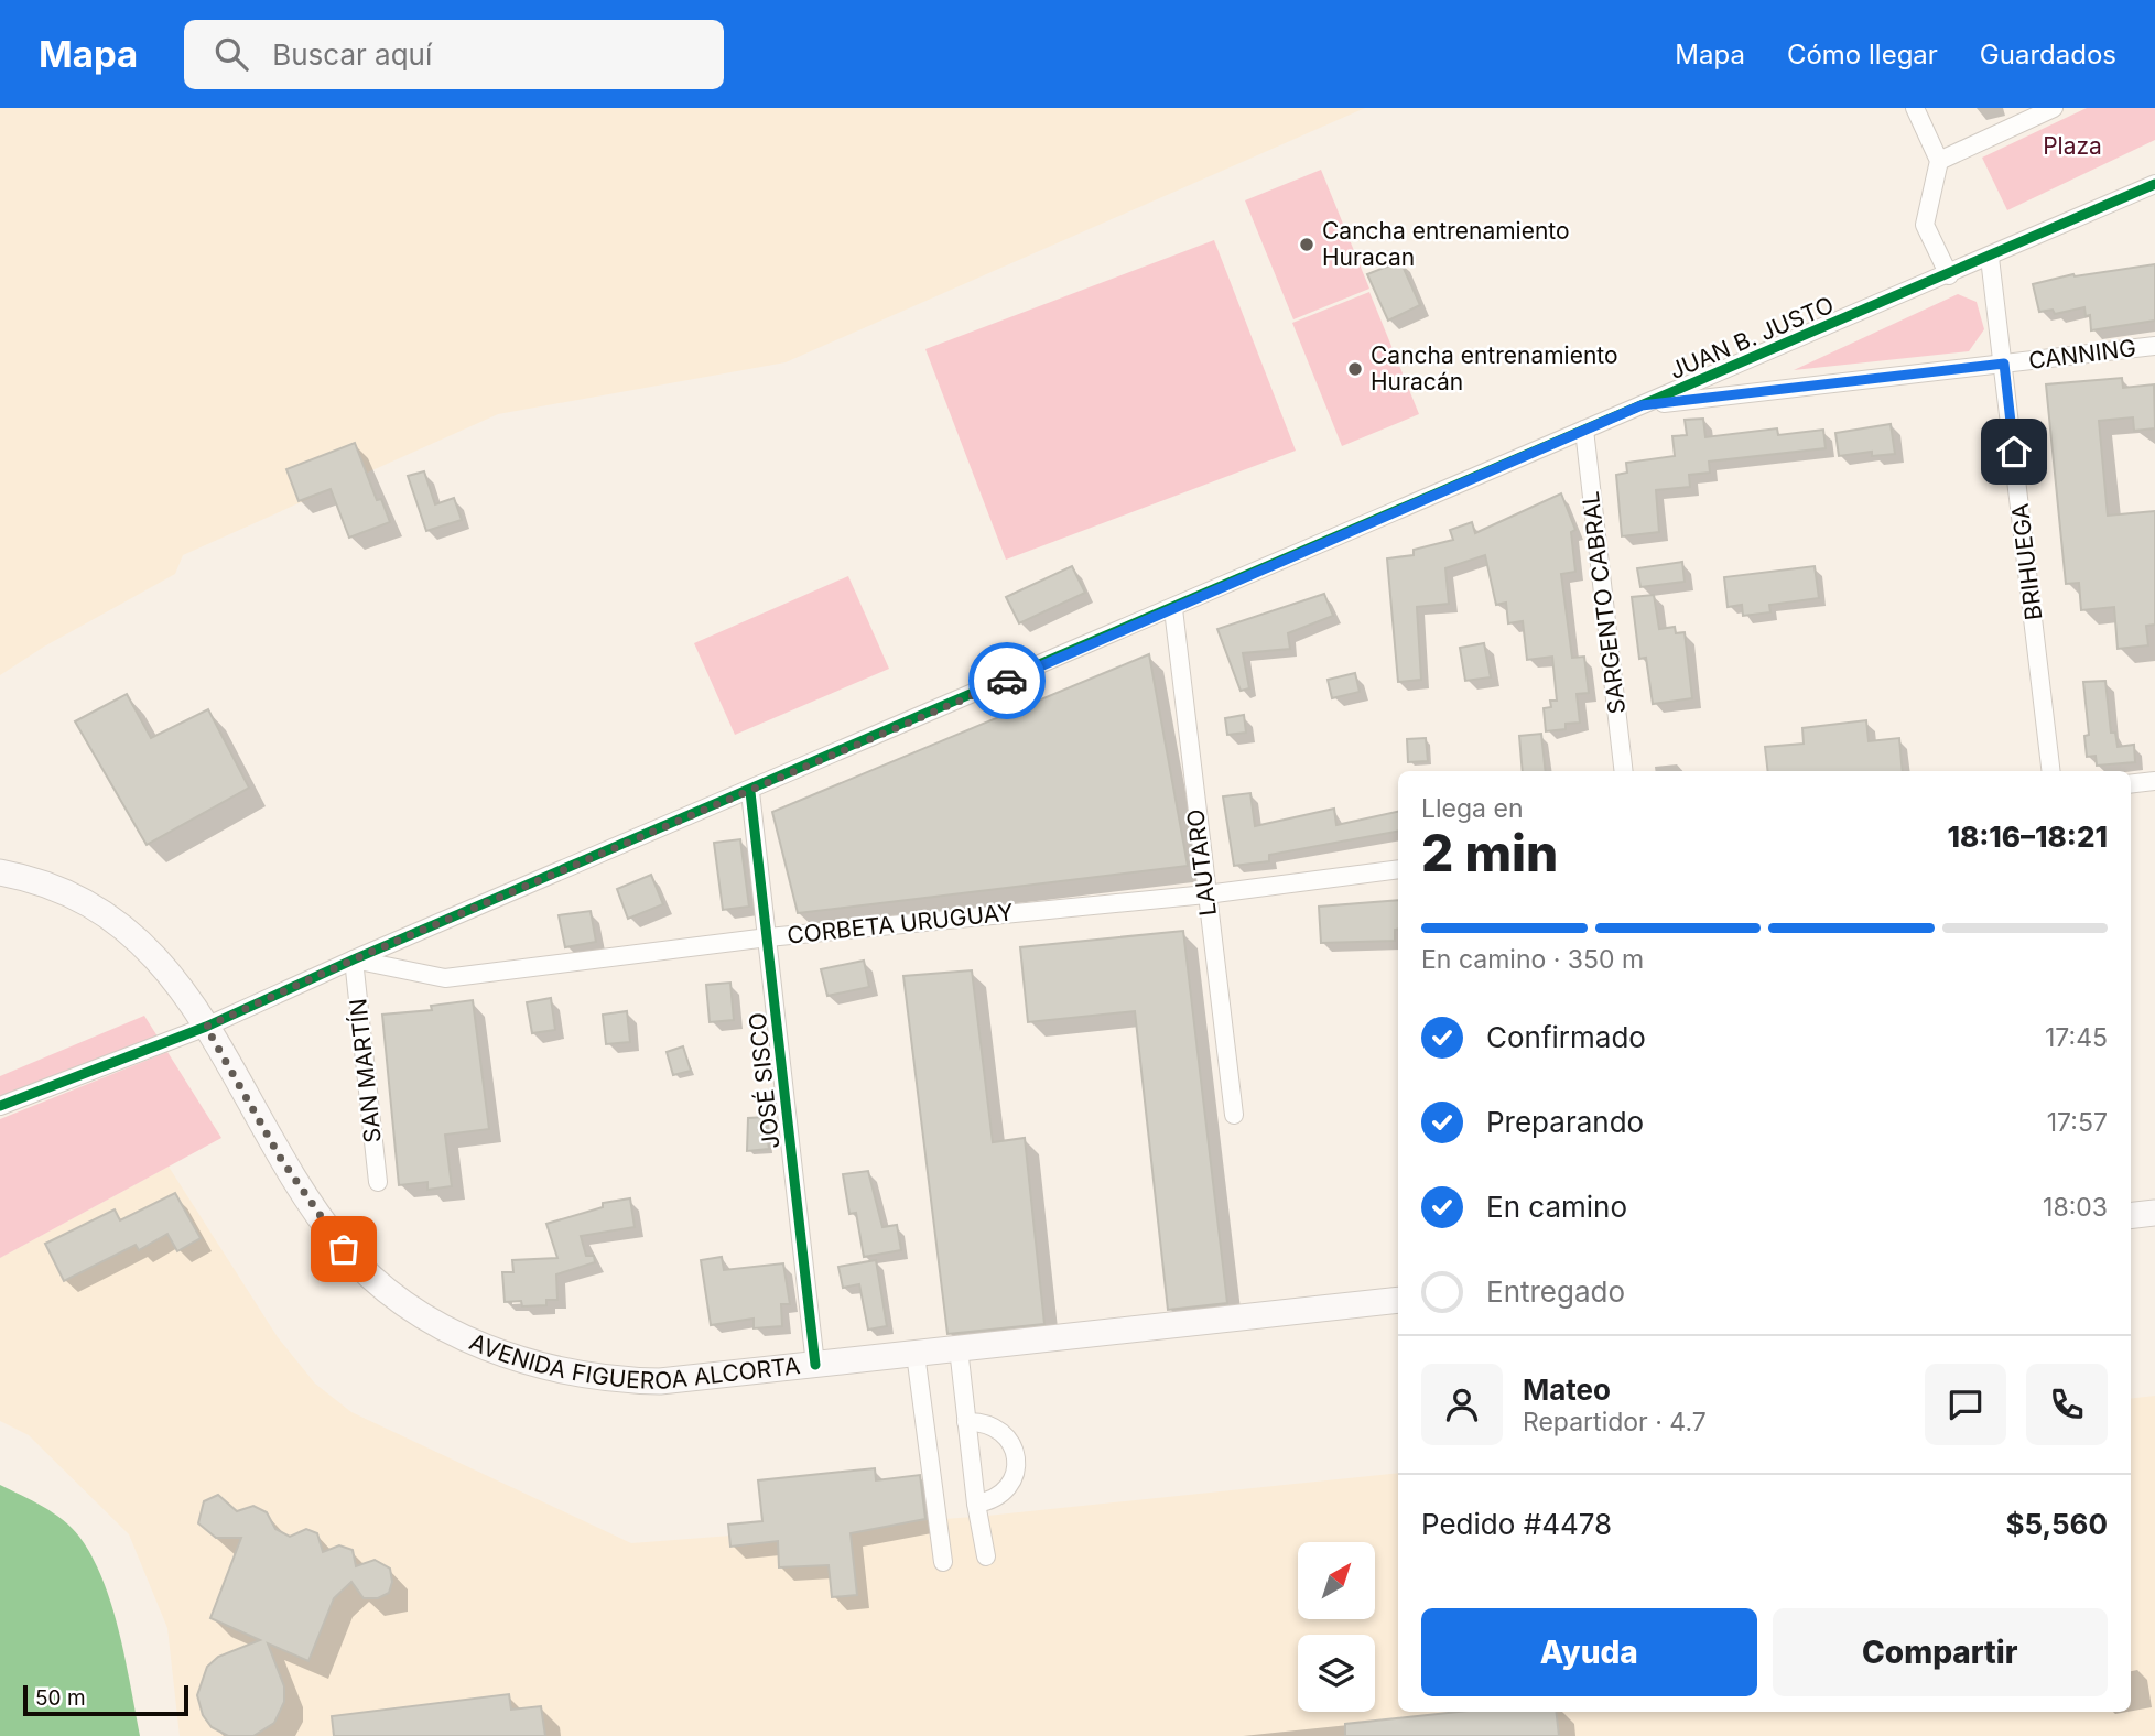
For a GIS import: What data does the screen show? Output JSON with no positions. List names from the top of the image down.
{
  "streets": {
    "main road": ["AVENIDA FIGUEROA ALCORTA"],
    "street": [
      "JUAN B. JUSTO",
      "CANNING",
      "BRIHUEGA",
      "SARGENTO CABRAL",
      "LAUTARO",
      "CORBETA URUGUAY",
      "SAN MARTÍN",
      "JOSÉ SISCO"
    ]
  },
  "crossings": [
    ["JUAN B. JUSTO", "CANNING"],
    ["JUAN B. JUSTO", "BRIHUEGA"],
    ["JUAN B. JUSTO", "SARGENTO CABRAL"],
    ["JUAN B. JUSTO", "LAUTARO"],
    ["JUAN B. JUSTO", "CORBETA URUGUAY"],
    ["JUAN B. JUSTO", "SAN MARTÍN"],
    ["JUAN B. JUSTO", "JOSÉ SISCO"],
    ["JUAN B. JUSTO", "AVENIDA FIGUEROA ALCORTA"],
    ["CANNING", "BRIHUEGA"],
    ["LAUTARO", "CORBETA URUGUAY"],
    ["CORBETA URUGUAY", "SAN MARTÍN"],
    ["CORBETA URUGUAY", "JOSÉ SISCO"],
    ["JOSÉ SISCO", "AVENIDA FIGUEROA ALCORTA"]
  ],
  "parks": ["Plaza"],
  "places": ["Cancha entrenamiento Huracan", "Cancha entrenamiento Huracán"],
  "scale_bar": "50 m",
  "north": "top right",
  "page": {
    "header": "Mapa",
    "search": "Buscar aquí",
    "nav": ["Mapa", "Cómo llegar", "Guardados"],
    "heading": ["2 min", "Llega en", "18:16–18:21"],
    "panel": [
      "Mateo",
      "Repartidor · 4.7",
      "Pedido #4478",
      "$5,560"
    ],
    "bar": "En camino · 350 m",
    "list": [
      ["Confirmado", "17:45"],
      ["Preparando", "17:57"],
      ["En camino", "18:03"],
      "Entregado"
    ],
    "buttons": ["Ayuda", "Compartir"],
    "scale": "50 m"
  }
}
